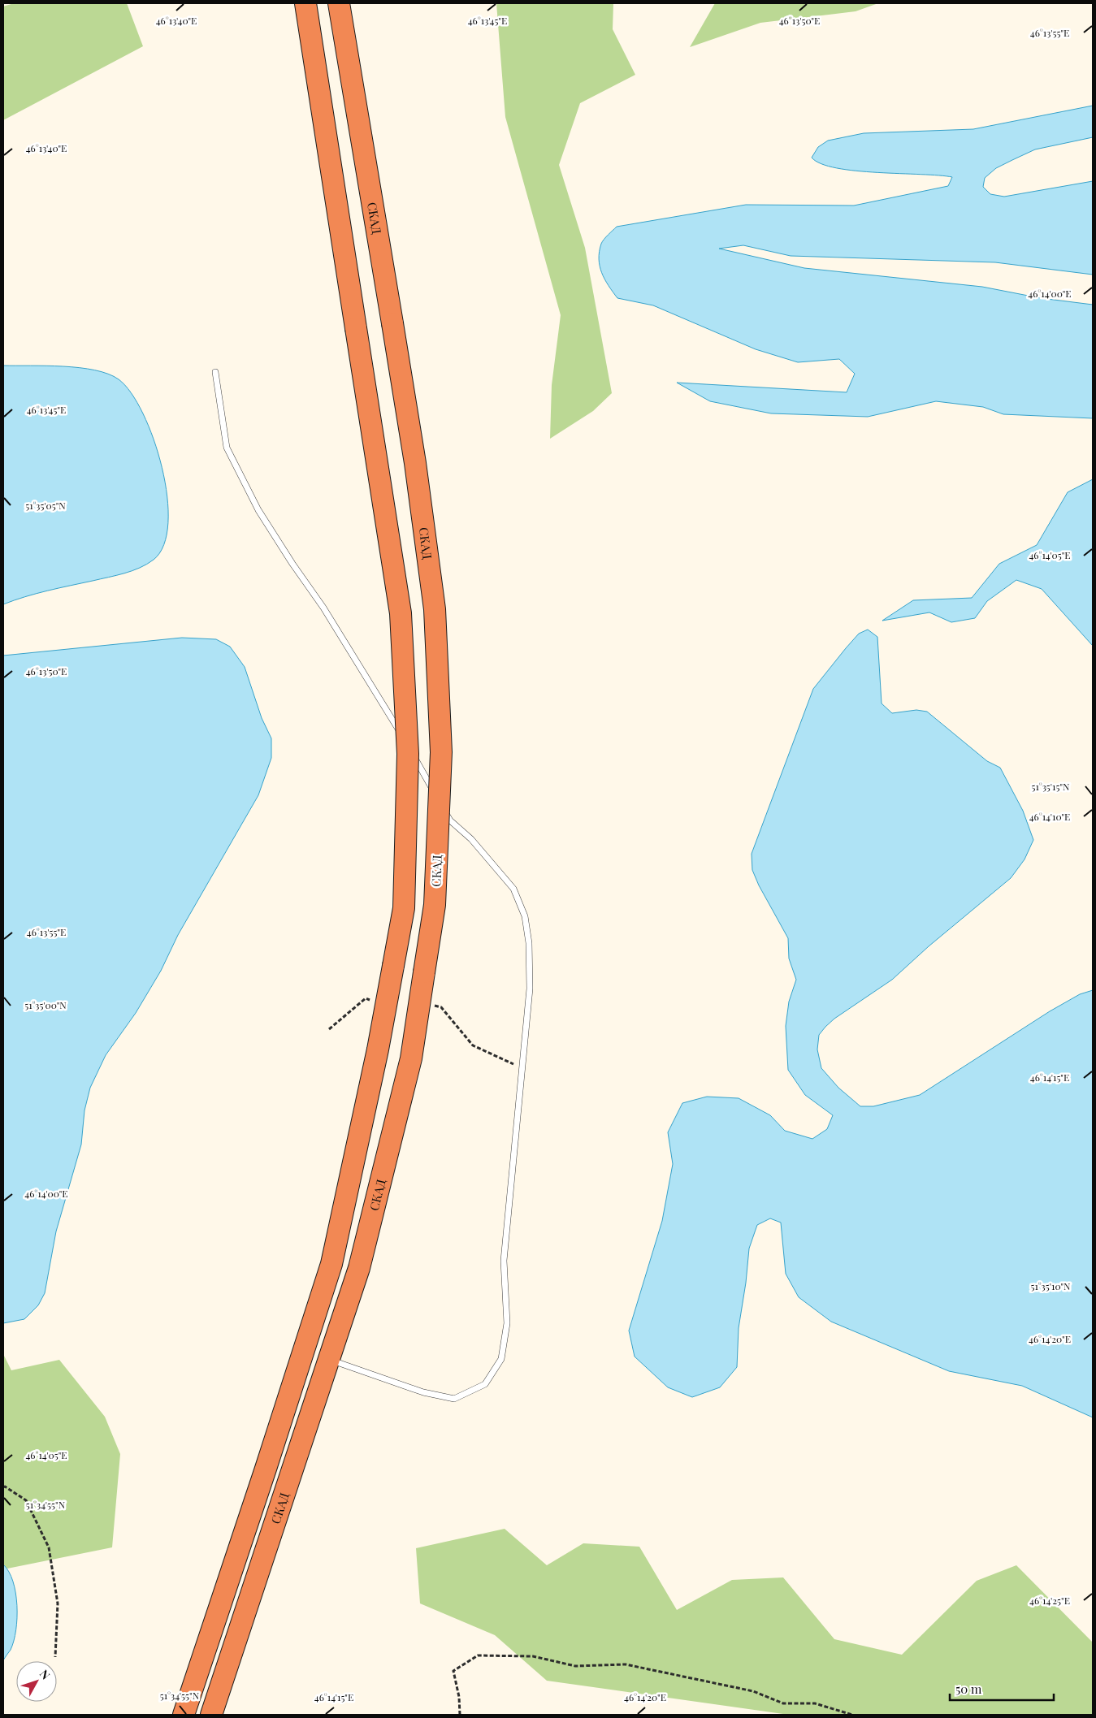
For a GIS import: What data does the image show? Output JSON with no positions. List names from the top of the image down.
{
  "streets": {
    "highway": ["СКАД"]
  },
  "scale_bar": "50 m",
  "north": "top right",
  "coordinates": [
    "46°13'45\"E",
    "46°13'50\"E",
    "46°13'40\"E",
    "46°13'55\"E",
    "46°14'00\"E",
    "51°35'05\"N",
    "46°14'05\"E",
    "51°35'15\"N",
    "46°14'10\"E",
    "51°35'00\"N",
    "46°14'15\"E",
    "51°35'10\"N",
    "46°14'20\"E",
    "51°34'55\"N",
    "46°14'25\"E"
  ]
}
